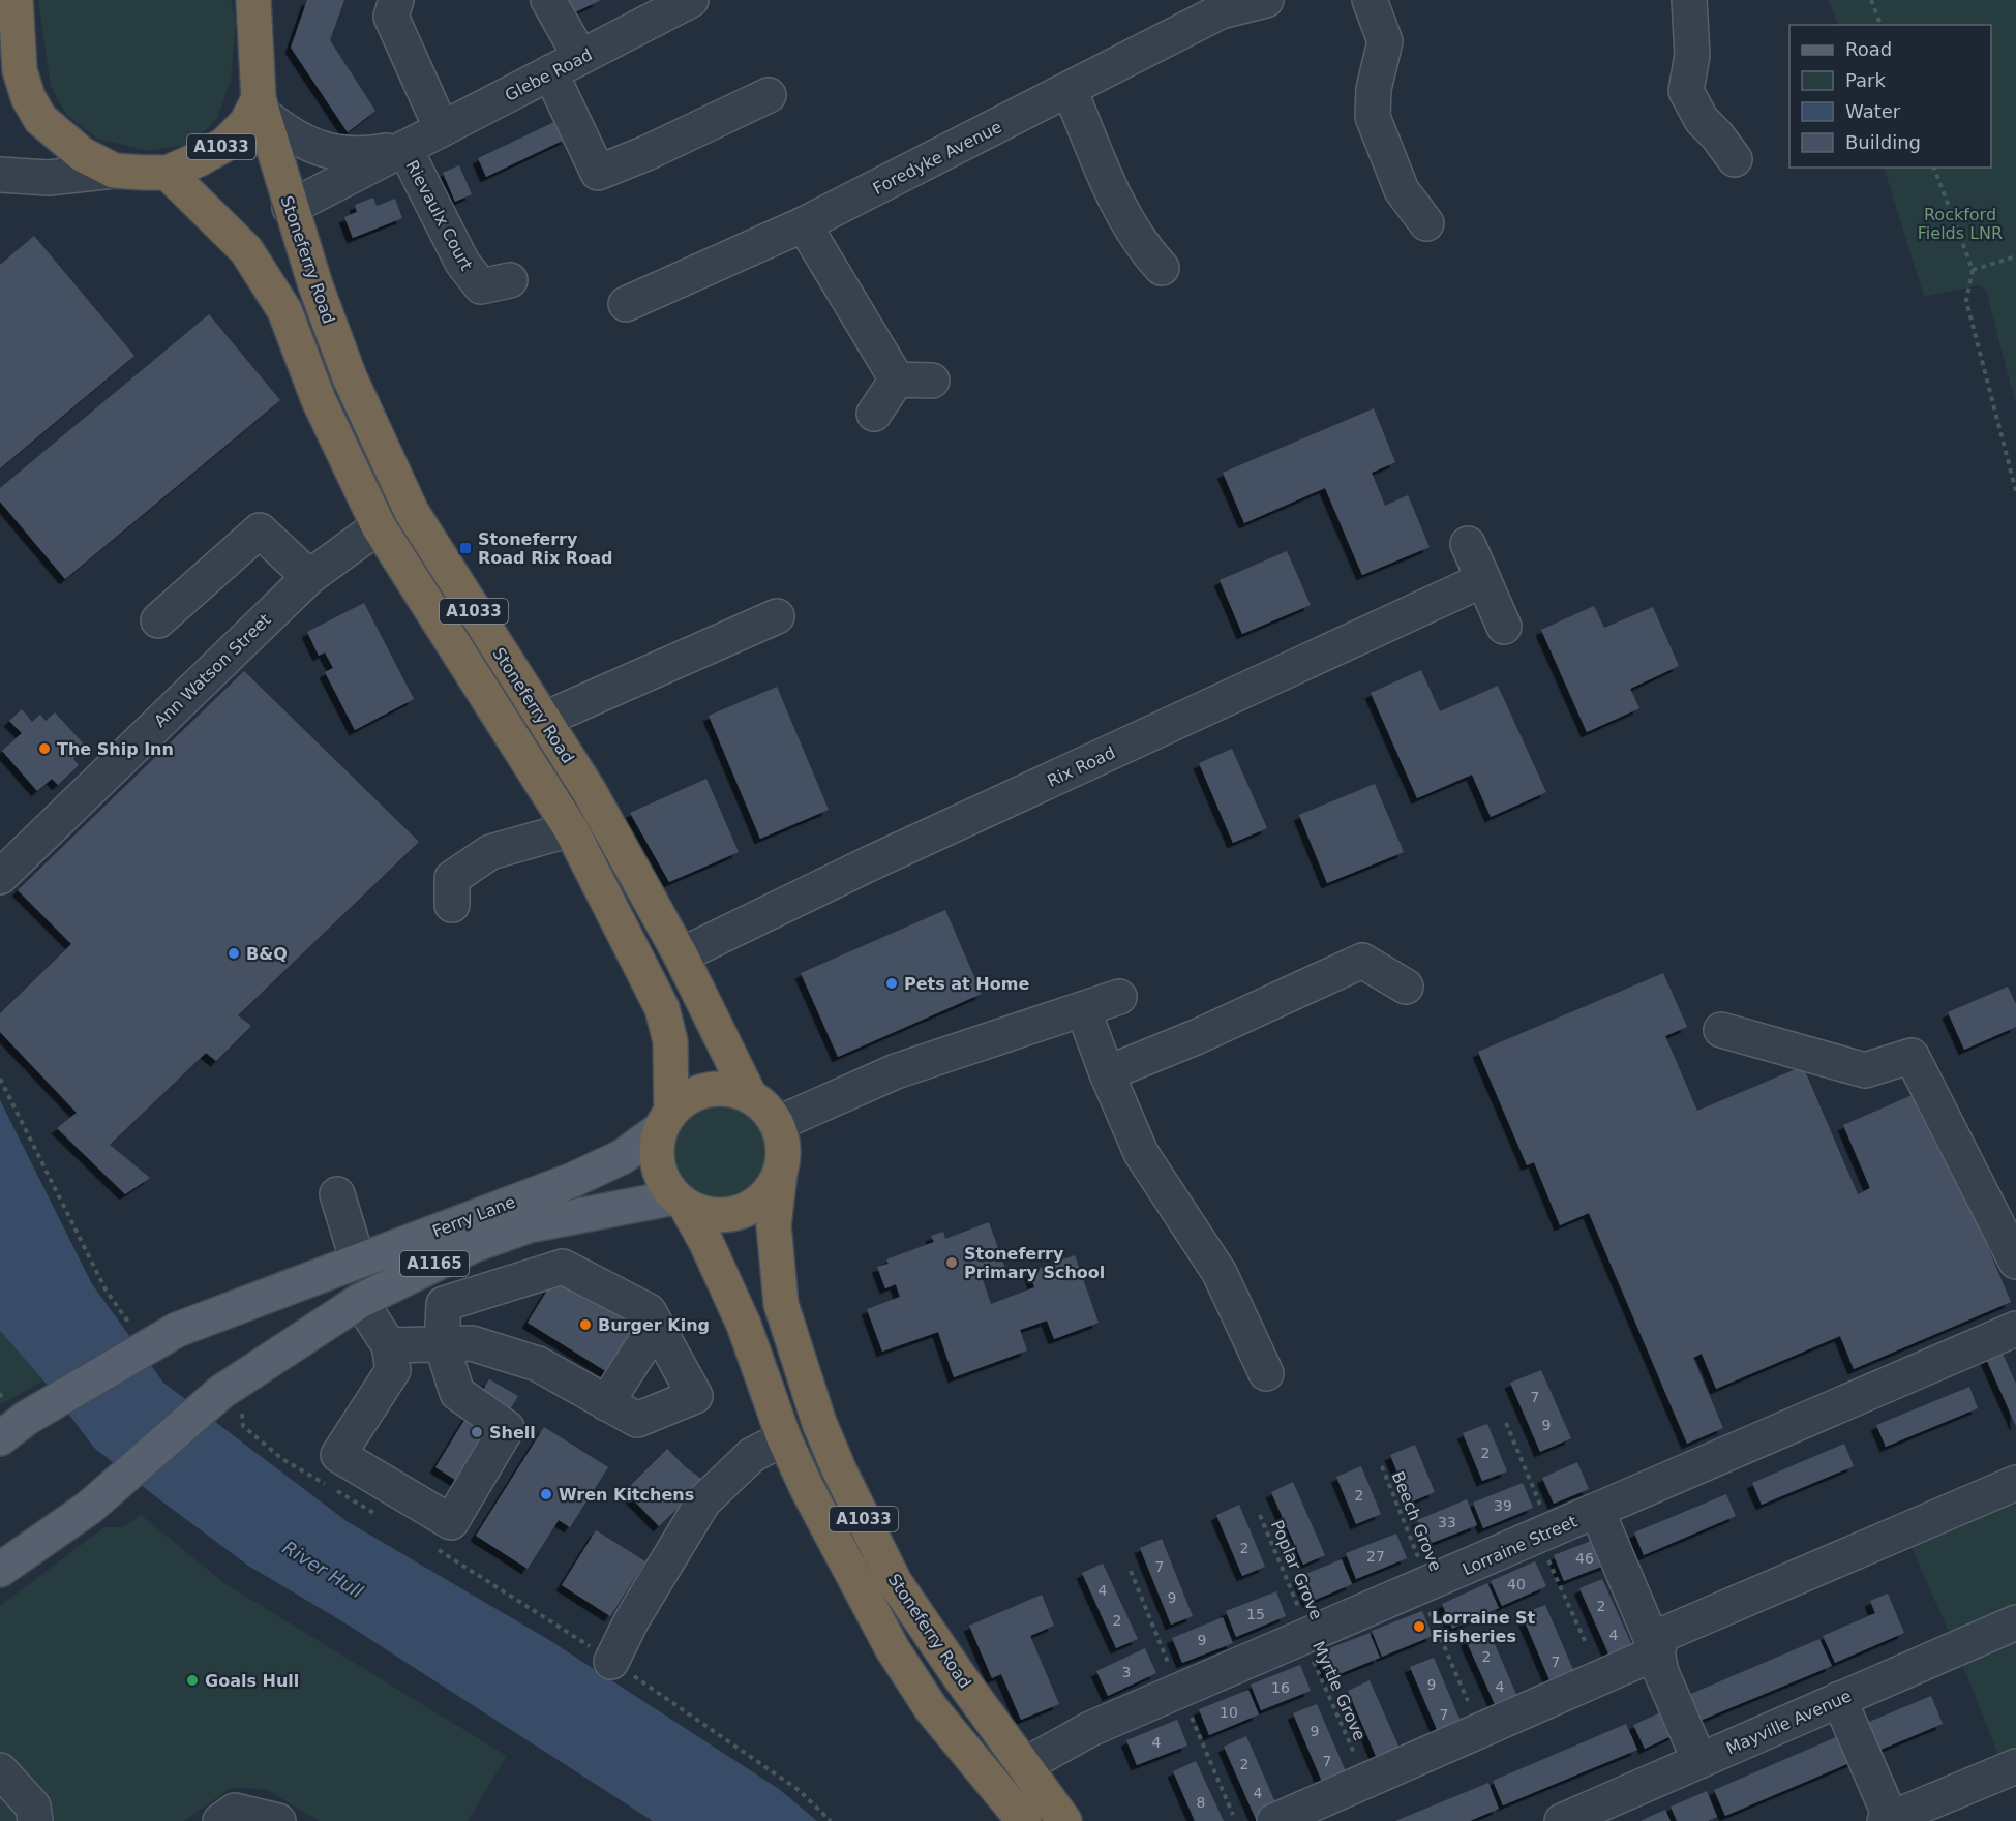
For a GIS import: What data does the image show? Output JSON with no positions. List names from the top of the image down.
{
  "streets": {
    "highway": ["A1033", "Stoneferry Road"],
    "main road": ["Ferry Lane", "A1165"],
    "street": [
      "Glebe Road",
      "Foredyke Avenue",
      "Rievaulx Court",
      "Ann Watson Street",
      "Rix Road",
      "Lorraine Street",
      "Mayville Avenue"
    ],
    "path": ["Beech Grove", "Poplar Grove", "Myrtle Grove"]
  },
  "crossings": [
    ["Glebe Road", "A1033"],
    ["Glebe Road", "Rievaulx Court"],
    ["Glebe Road", "Stoneferry Road"],
    ["A1033", "Stoneferry Road"],
    ["A1033", "Ferry Lane"],
    ["Stoneferry Road", "Ann Watson Street"],
    ["Stoneferry Road", "Rix Road"],
    ["Stoneferry Road", "Ferry Lane"],
    ["Stoneferry Road", "Lorraine Street"],
    ["Ferry Lane", "A1165"],
    ["Beech Grove", "Lorraine Street"],
    ["Lorraine Street", "Poplar Grove"],
    ["Lorraine Street", "Myrtle Grove"],
    ["Poplar Grove", "Myrtle Grove"]
  ],
  "water": ["River Hull"],
  "parks": ["Rockford Fields LNR"],
  "places": {
    "transit": ["Stoneferry Road Rix Road"],
    "other": [
      "The Ship Inn",
      "B&Q",
      "Pets at Home",
      "Stoneferry Primary School",
      "Burger King",
      "Shell",
      "Wren Kitchens",
      "Lorraine St Fisheries",
      "Goals Hull"
    ]
  },
  "house_numbers": [
    "7",
    "9",
    "2",
    "2",
    "39",
    "33",
    "2",
    "27",
    "46",
    "7",
    "40",
    "4",
    "9",
    "2",
    "15",
    "2",
    "4",
    "9",
    "2",
    "7",
    "3",
    "9",
    "4",
    "16",
    "10",
    "7",
    "9",
    "4",
    "7",
    "2",
    "4",
    "8"
  ],
  "legend": [
    "Road",
    "Park",
    "Water",
    "Building"
  ]
}
